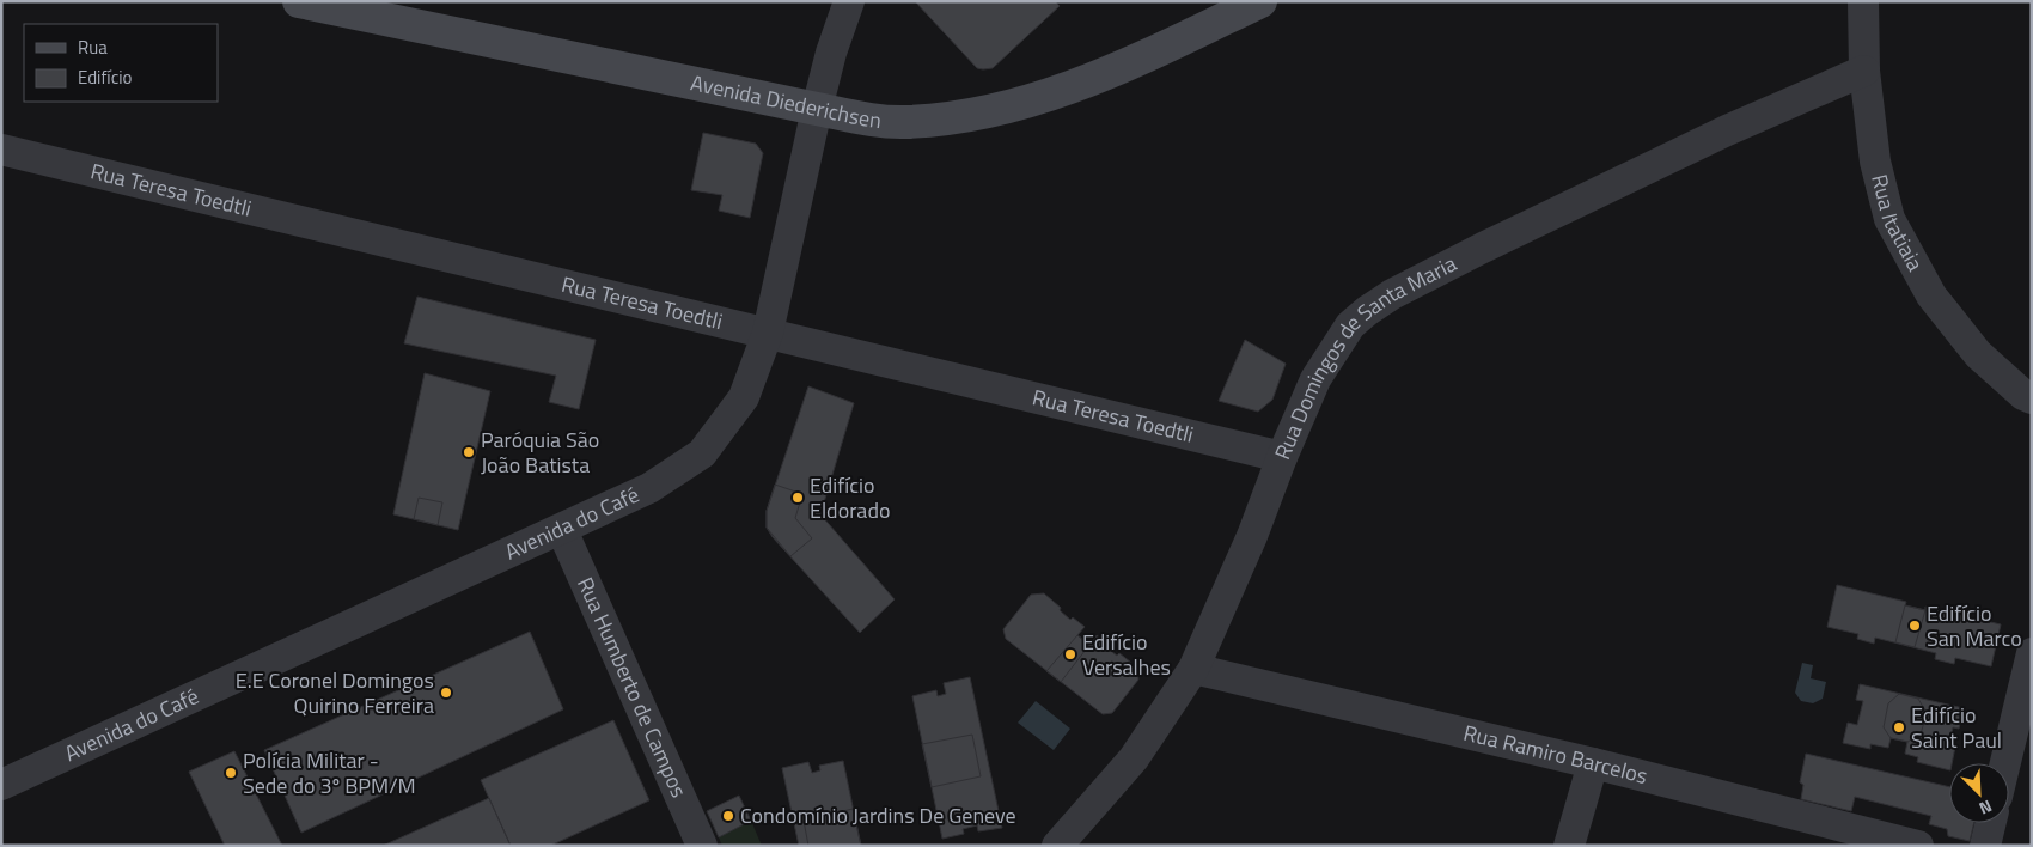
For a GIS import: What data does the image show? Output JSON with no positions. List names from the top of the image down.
{
  "streets": {
    "street": [
      "Avenida Diederichsen",
      "Rua Teresa Toedtli",
      "Rua Itatiaia",
      "Rua Domingos de Santa Maria",
      "Avenida do Café",
      "Rua Humberto de Campos",
      "Rua Ramiro Barcelos"
    ]
  },
  "crossings": [
    ["Avenida Diederichsen", "Avenida do Café"],
    ["Rua Teresa Toedtli", "Rua Domingos de Santa Maria"],
    ["Rua Teresa Toedtli", "Avenida do Café"],
    ["Rua Itatiaia", "Rua Domingos de Santa Maria"],
    ["Rua Domingos de Santa Maria", "Rua Ramiro Barcelos"],
    ["Avenida do Café", "Rua Humberto de Campos"]
  ],
  "places": [
    "Paróquia São João Batista",
    "Edifício Eldorado",
    "Edifício San Marco",
    "Edifício Versalhes",
    "E.E Coronel Domingos Quirino Ferreira",
    "Edifício Saint Paul",
    "Polícia Militar - Sede do 3º BPM/M",
    "Condomínio Jardins De Geneve"
  ],
  "legend": ["Rua", "Edifício"],
  "north": "bottom right"
}
